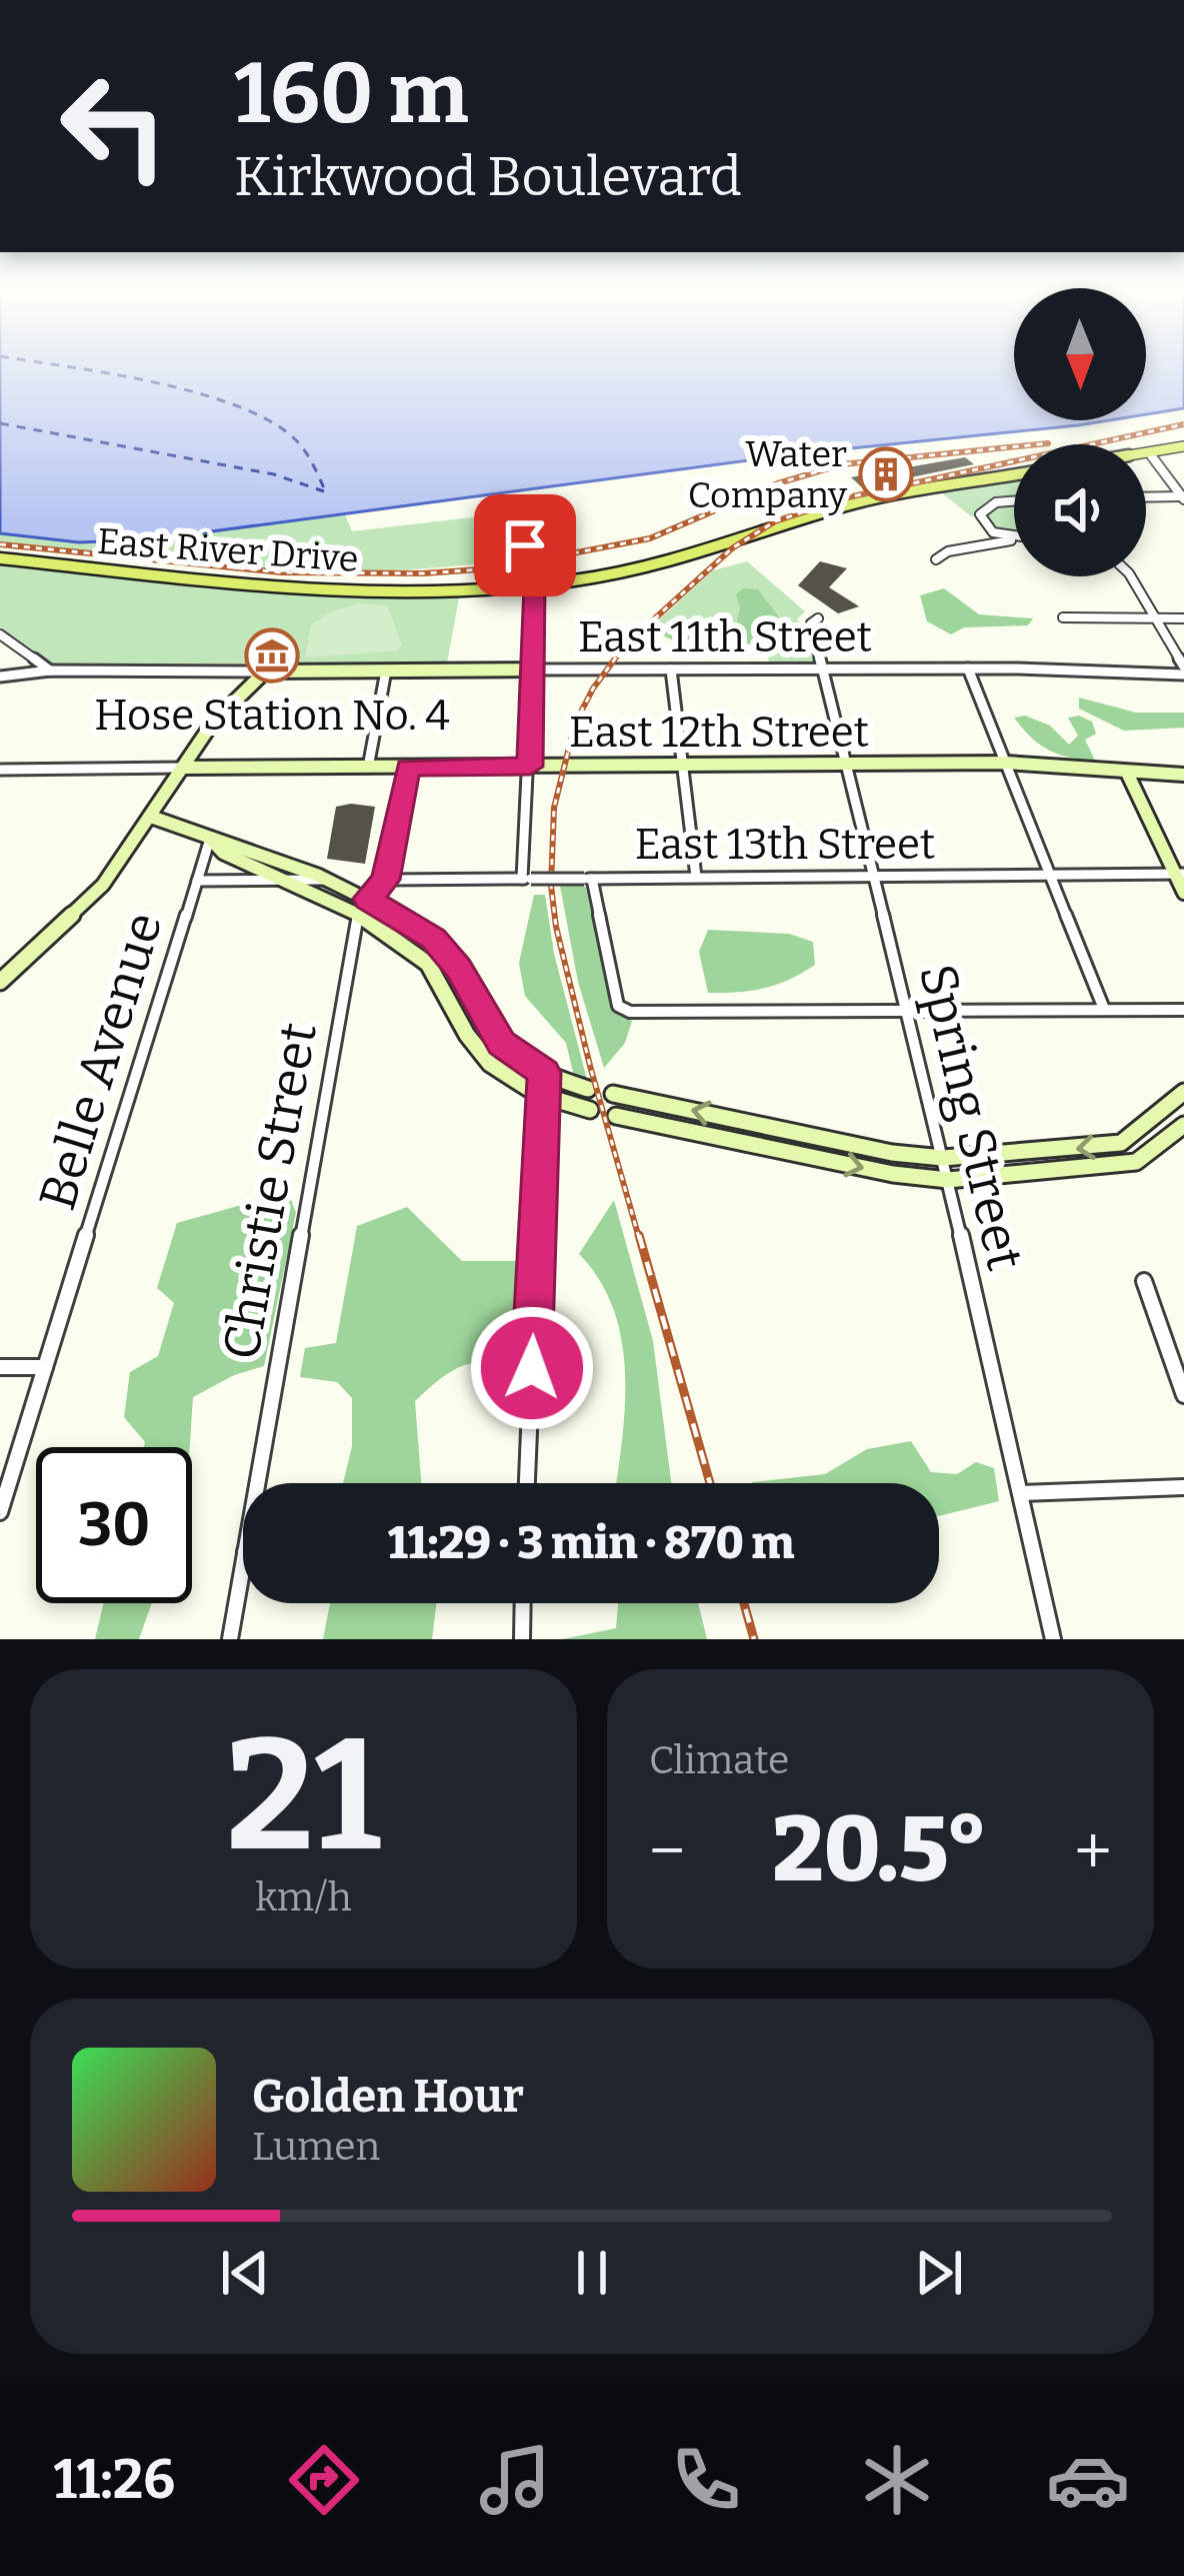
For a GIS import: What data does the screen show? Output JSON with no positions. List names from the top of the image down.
{
  "streets": {
    "main road": ["East River Drive"],
    "street": [
      "East 11th Street",
      "East 12th Street",
      "East 13th Street",
      "Belle Avenue",
      "Spring Street",
      "Christie Street"
    ]
  },
  "crossings": [
    ["East 11th Street", "Spring Street"],
    ["East 12th Street", "Spring Street"],
    ["East 13th Street", "Spring Street"],
    ["East 13th Street", "Christie Street"]
  ],
  "places": {
    "building": ["Water Company"],
    "museum": ["Hose Station No. 4"]
  },
  "north": "bottom",
  "page": {
    "turn": ["160 m", "Kirkwood Boulevard"],
    "limit": "30",
    "trip": "11:29 · 3 min · 870 m",
    "tile": [
      ["21", "km/h"],
      "Climate"
    ],
    "heat": ["−", "20.5°", "+"],
    "song": ["Golden Hour", "Lumen"],
    "tabs": "11:26"
  }
}
